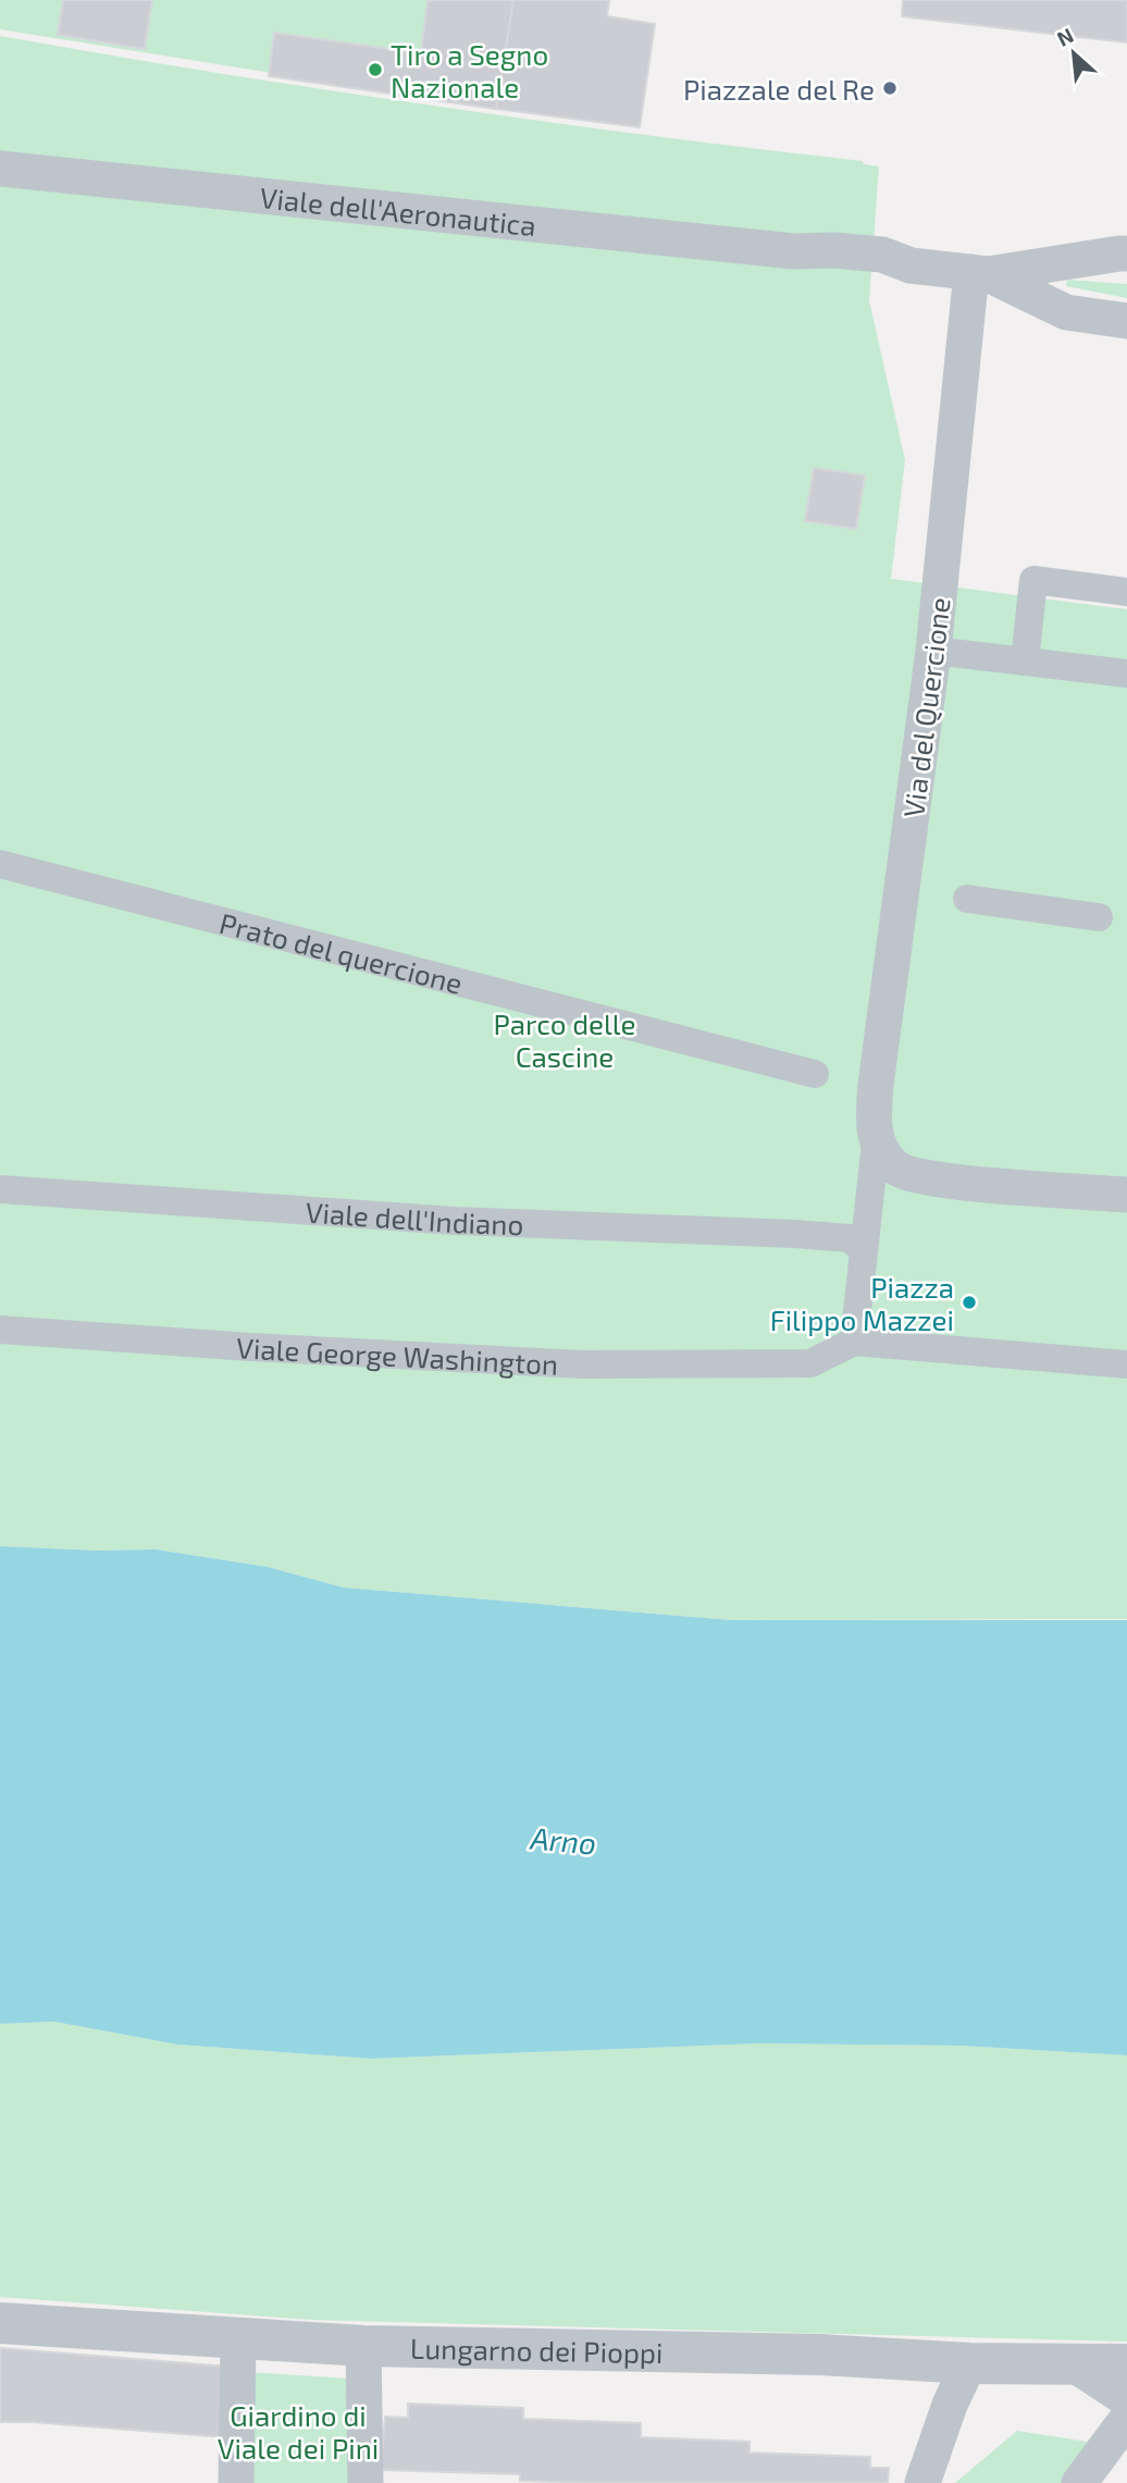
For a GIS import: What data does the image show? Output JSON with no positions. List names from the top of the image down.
{
  "streets": {
    "street": [
      "Viale dell'Aeronautica",
      "Via del Quercione",
      "Prato del quercione",
      "Viale dell'Indiano",
      "Viale George Washington",
      "Lungarno dei Pioppi"
    ]
  },
  "crossings": [
    ["Viale dell'Aeronautica", "Via del Quercione"]
  ],
  "water": ["Arno"],
  "parks": ["Parco delle Cascine", "Giardino di Viale dei Pini"],
  "places": ["Tiro a Segno Nazionale", "Piazzale del Re", "Piazza Filippo Mazzei"],
  "north": "top left"
}
